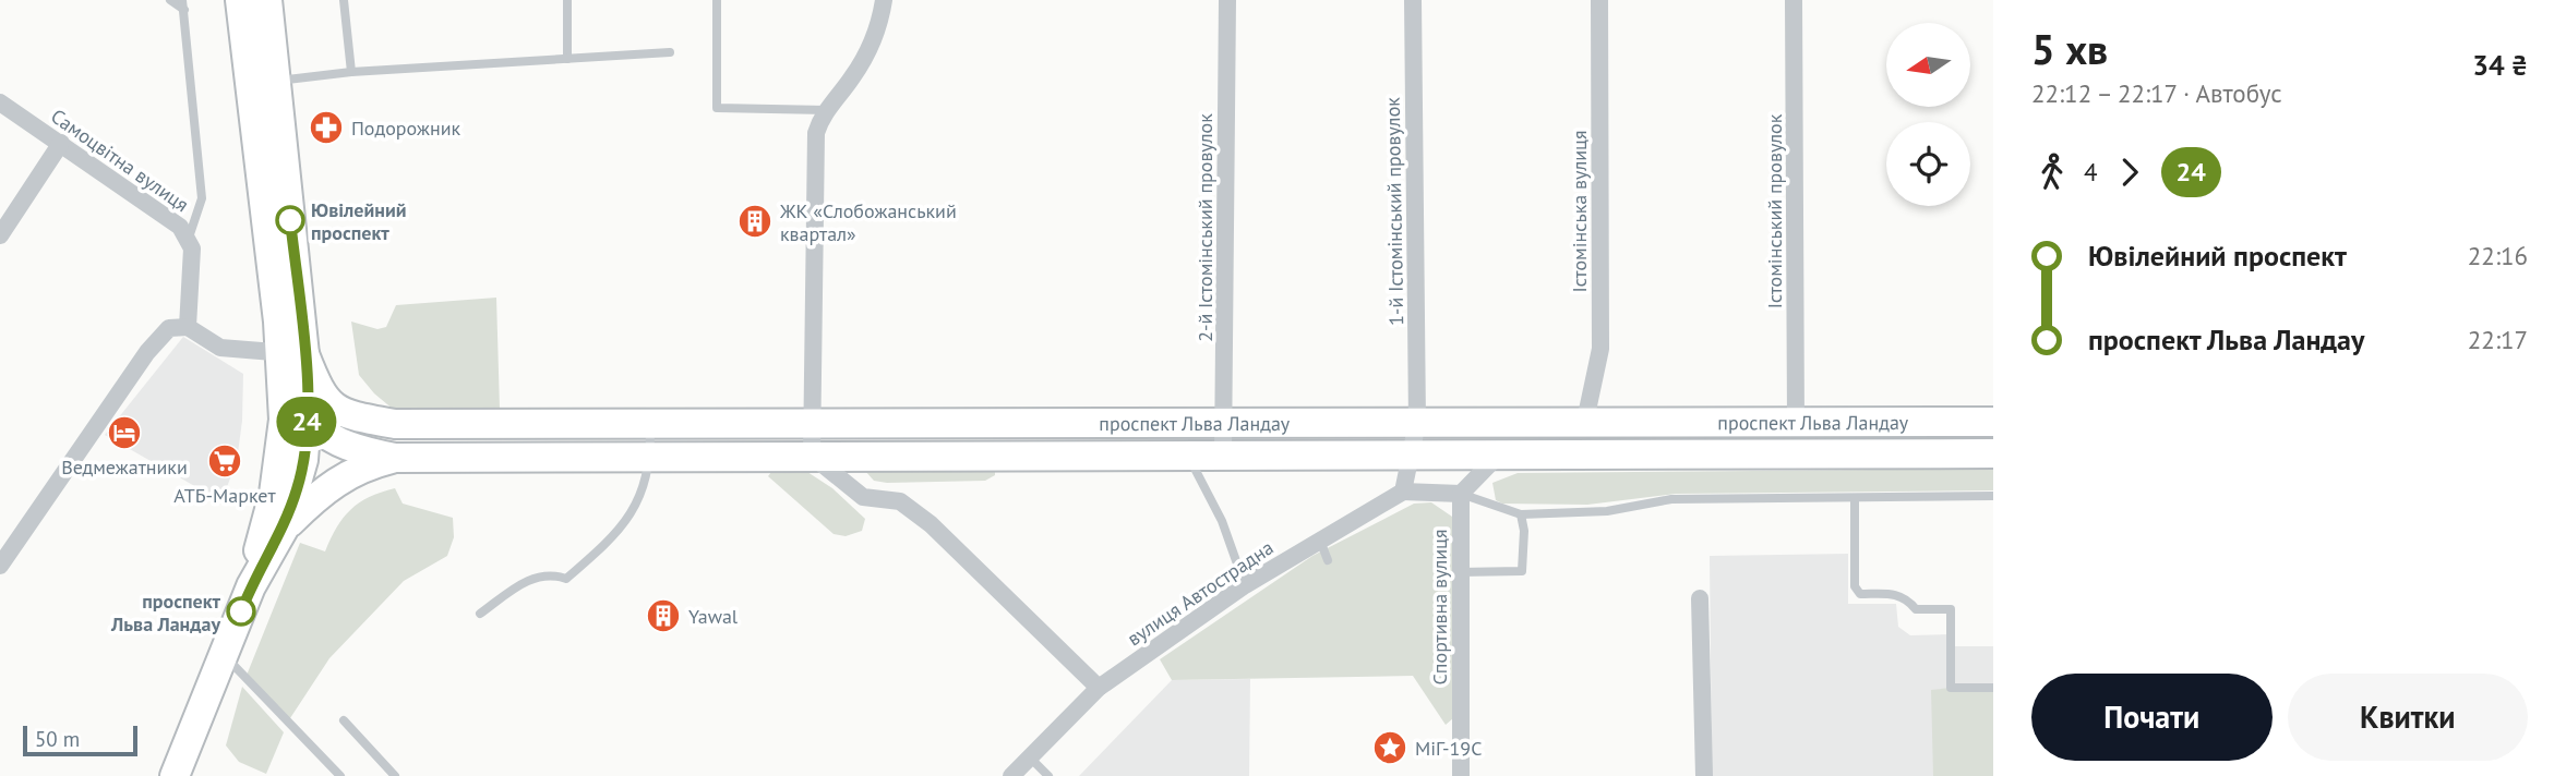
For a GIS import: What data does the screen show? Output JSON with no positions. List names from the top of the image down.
{
  "streets": {
    "main road": ["проспект Льва Ландау"],
    "street": [
      "Самоцвітна вулиця",
      "1-й Істомінський провулок",
      "Істомінська вулиця",
      "Істомінський провулок",
      "2-й Істомінський провулок",
      "вулиця Автострадна",
      "Спортивна вулиця"
    ]
  },
  "crossings": [
    ["1-й Істомінський провулок", "проспект Льва Ландау"],
    ["Істомінська вулиця", "проспект Льва Ландау"],
    ["Істомінський провулок", "проспект Льва Ландау"],
    ["2-й Істомінський провулок", "проспект Льва Ландау"]
  ],
  "places": {
    "pharmacy": ["Подорожник"],
    "other": ["Ювілейний проспект", "проспект Льва Ландау"],
    "building": ["ЖК «Слобожанський квартал»", "Yawal"],
    "hotel": ["Ведмежатники"],
    "supermarket": ["АТБ-Маркет"],
    "place": ["МіГ-19С"]
  },
  "lines": ["bus line 24"],
  "scale_bar": "50 m",
  "north": "left",
  "page": {
    "on_map": "24",
    "heading": ["5 хв", "22:12 – 22:17 · Автобус", "34 ₴"],
    "legs": ["4", "24"],
    "list": [
      {
        "name": "Ювілейний проспект",
        "value": "22:16"
      },
      {
        "name": "проспект Льва Ландау",
        "value": "22:17"
      }
    ],
    "buttons": ["Почати", "Квитки"],
    "scale": "50 m"
  }
}
